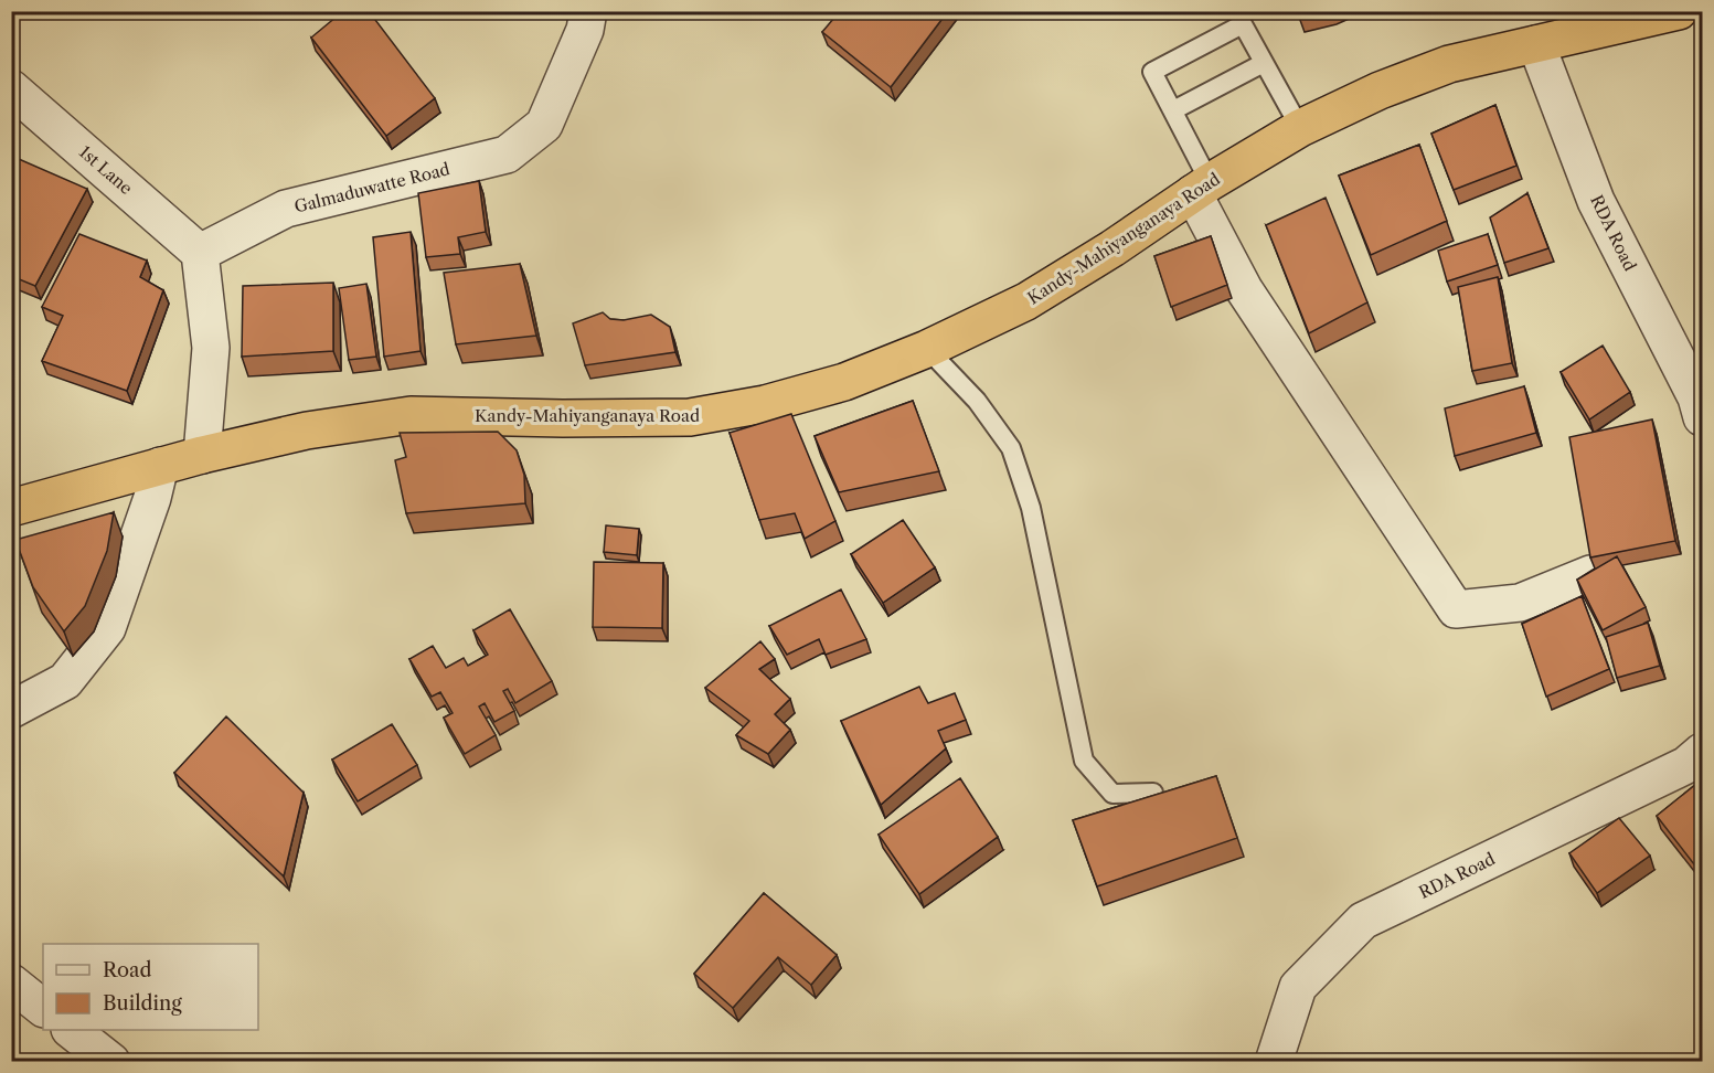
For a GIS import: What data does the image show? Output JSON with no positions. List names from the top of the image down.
{
  "streets": {
    "highway": ["Kandy-Mahiyanganaya Road"],
    "street": ["1st Lane", "Galmaduwatte Road", "RDA Road"]
  },
  "crossings": [
    ["1st Lane", "Galmaduwatte Road"],
    ["RDA Road", "Kandy-Mahiyanganaya Road"]
  ],
  "legend": ["Road", "Building"]
}
